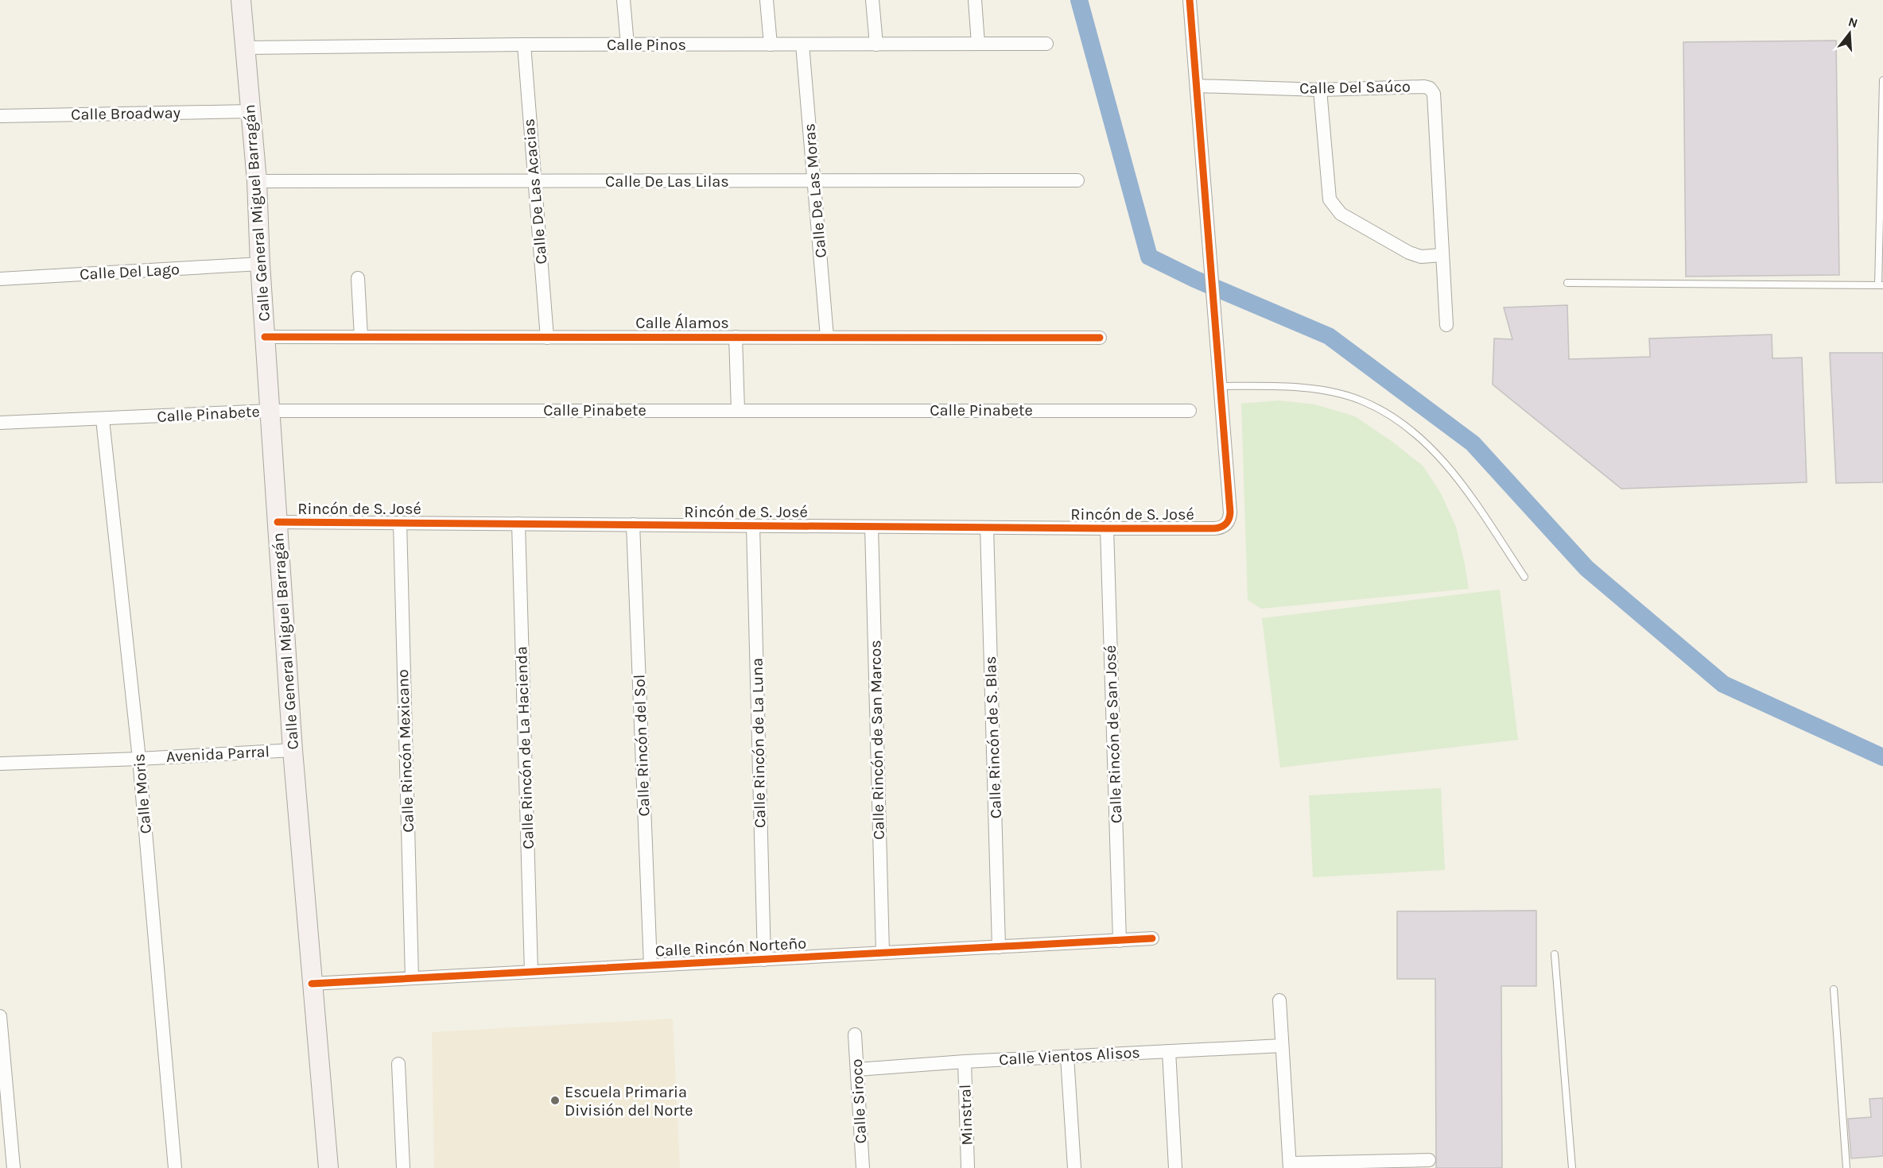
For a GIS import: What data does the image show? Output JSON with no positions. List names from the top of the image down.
{
  "streets": {
    "main road": ["Calle General Miguel Barragán"],
    "street": [
      "Calle Pinos",
      "Calle Del Saúco",
      "Calle Broadway",
      "Calle De Las Lilas",
      "Calle De Las Moras",
      "Calle De Las Acacias",
      "Calle Del Lago",
      "Calle Álamos",
      "Calle Pinabete",
      "Rincón de S. José",
      "Calle Rincón de San José",
      "Calle Rincón de S. Blas",
      "Calle Rincón de San Marcos",
      "Calle Rincón de La Luna",
      "Calle Rincón del Sol",
      "Calle Rincón de La Hacienda",
      "Calle Rincón Mexicano",
      "Avenida Parral",
      "Calle Moris",
      "Calle Rincón Norteño",
      "Calle Vientos Alisos",
      "Calle Siroco",
      "Minstral"
    ]
  },
  "crossings": [
    ["Calle Pinos", "Calle De Las Moras"],
    ["Calle Pinos", "Calle De Las Acacias"],
    ["Calle Pinos", "Calle General Miguel Barragán"],
    ["Calle Broadway", "Calle General Miguel Barragán"],
    ["Calle De Las Lilas", "Calle De Las Moras"],
    ["Calle De Las Lilas", "Calle De Las Acacias"],
    ["Calle De Las Lilas", "Calle General Miguel Barragán"],
    ["Calle De Las Moras", "Calle Álamos"],
    ["Calle De Las Acacias", "Calle Álamos"],
    ["Calle General Miguel Barragán", "Calle Del Lago"],
    ["Calle General Miguel Barragán", "Calle Álamos"],
    ["Calle General Miguel Barragán", "Calle Pinabete"],
    ["Calle General Miguel Barragán", "Rincón de S. José"],
    ["Calle General Miguel Barragán", "Avenida Parral"],
    ["Calle General Miguel Barragán", "Calle Rincón Norteño"],
    ["Calle Pinabete", "Calle Moris"],
    ["Rincón de S. José", "Calle Rincón de San José"],
    ["Rincón de S. José", "Calle Rincón de S. Blas"],
    ["Rincón de S. José", "Calle Rincón de San Marcos"],
    ["Rincón de S. José", "Calle Rincón de La Luna"],
    ["Rincón de S. José", "Calle Rincón del Sol"],
    ["Rincón de S. José", "Calle Rincón de La Hacienda"],
    ["Rincón de S. José", "Calle Rincón Mexicano"],
    ["Calle Rincón de San José", "Calle Rincón Norteño"],
    ["Calle Rincón de S. Blas", "Calle Rincón Norteño"],
    ["Calle Rincón de San Marcos", "Calle Rincón Norteño"],
    ["Calle Rincón de La Luna", "Calle Rincón Norteño"],
    ["Calle Rincón del Sol", "Calle Rincón Norteño"],
    ["Calle Rincón de La Hacienda", "Calle Rincón Norteño"],
    ["Calle Rincón Mexicano", "Calle Rincón Norteño"],
    ["Avenida Parral", "Calle Moris"],
    ["Calle Vientos Alisos", "Calle Siroco"],
    ["Calle Vientos Alisos", "Minstral"]
  ],
  "places": ["Escuela Primaria División del Norte"],
  "north": "top"
}
